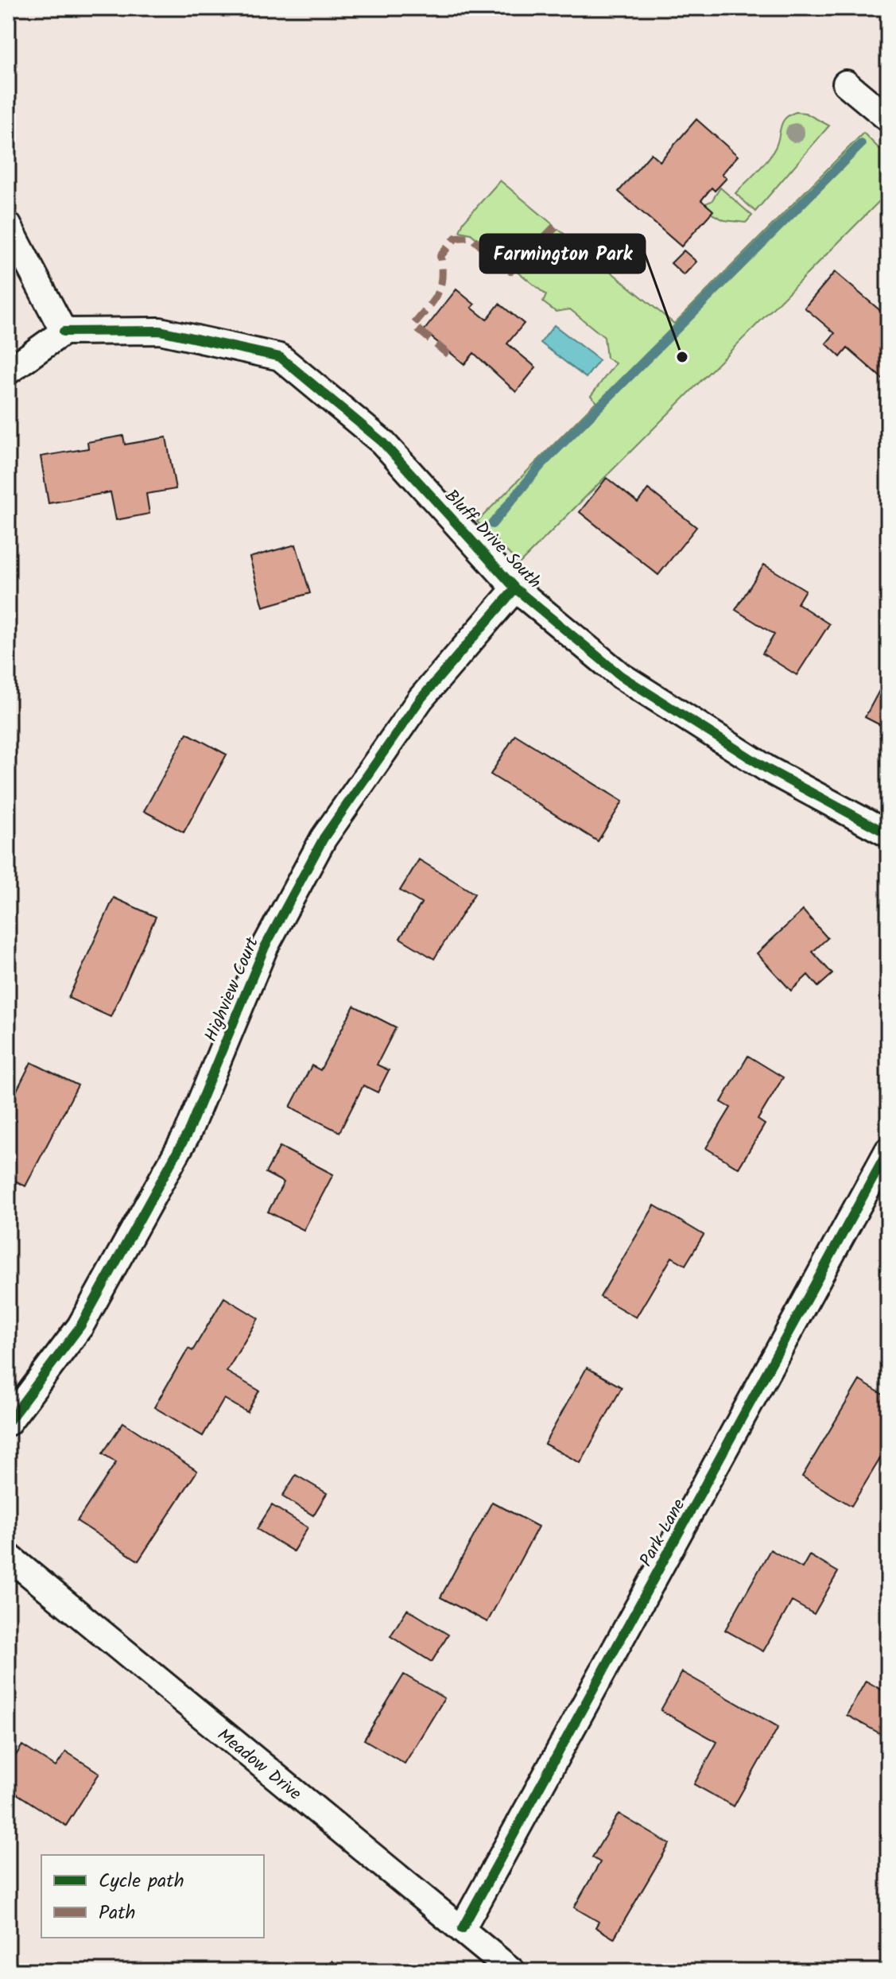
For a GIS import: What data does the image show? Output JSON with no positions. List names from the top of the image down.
{
  "streets": {
    "street": [
      "Bluff Drive South",
      "Highview Court",
      "Park Lane",
      "Meadow Drive"
    ]
  },
  "crossings": [
    ["Bluff Drive South", "Highview Court"],
    ["Park Lane", "Meadow Drive"]
  ],
  "places": ["Farmington Park"],
  "legend": ["Cycle path", "Path"]
}
